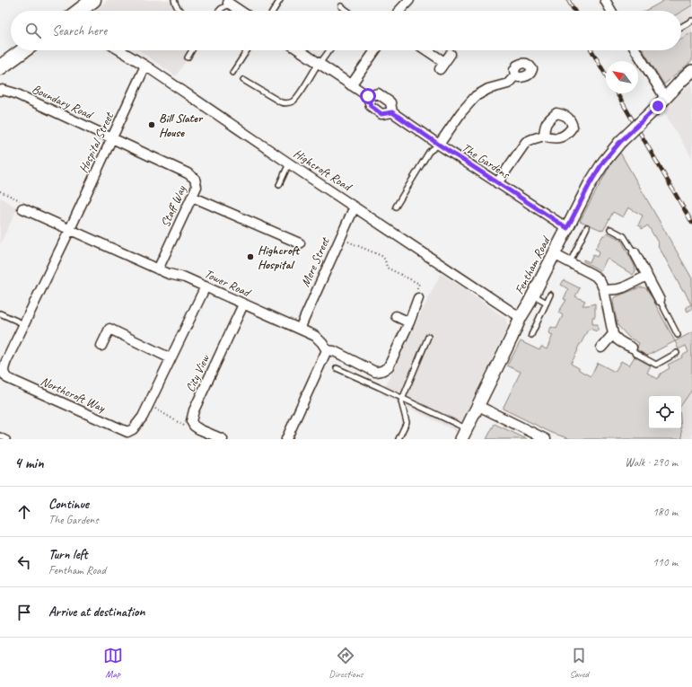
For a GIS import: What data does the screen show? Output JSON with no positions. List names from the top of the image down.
{
  "streets": {
    "street": [
      "Boundary Road",
      "Hospital Street",
      "The Gardens",
      "Highcroft Road",
      "Staff Way",
      "Mere Street",
      "Fentham Road",
      "Tower Road",
      "City View",
      "Northcroft Way"
    ]
  },
  "crossings": [
    ["Boundary Road", "Hospital Street"],
    ["Boundary Road", "Staff Way"],
    ["Hospital Street", "Highcroft Road"],
    ["Hospital Street", "Staff Way"],
    ["Hospital Street", "Tower Road"],
    ["Hospital Street", "Northcroft Way"],
    ["The Gardens", "Fentham Road"],
    ["Highcroft Road", "Mere Street"],
    ["Highcroft Road", "Fentham Road"],
    ["Staff Way", "Tower Road"],
    ["Mere Street", "Tower Road"],
    ["Tower Road", "City View"],
    ["Tower Road", "Northcroft Way"]
  ],
  "places": ["Bill Slater House", "Highcroft Hospital"],
  "north": "top left",
  "page": {
    "search": "Search here",
    "heading": ["4 min", "Walk · 290 m"],
    "list": [
      ["Continue", "The Gardens", "180 m"],
      ["Turn left", "Fentham Road", "110 m"],
      "Arrive at destination"
    ],
    "nav": ["Map", "Directions", "Saved"]
  }
}
